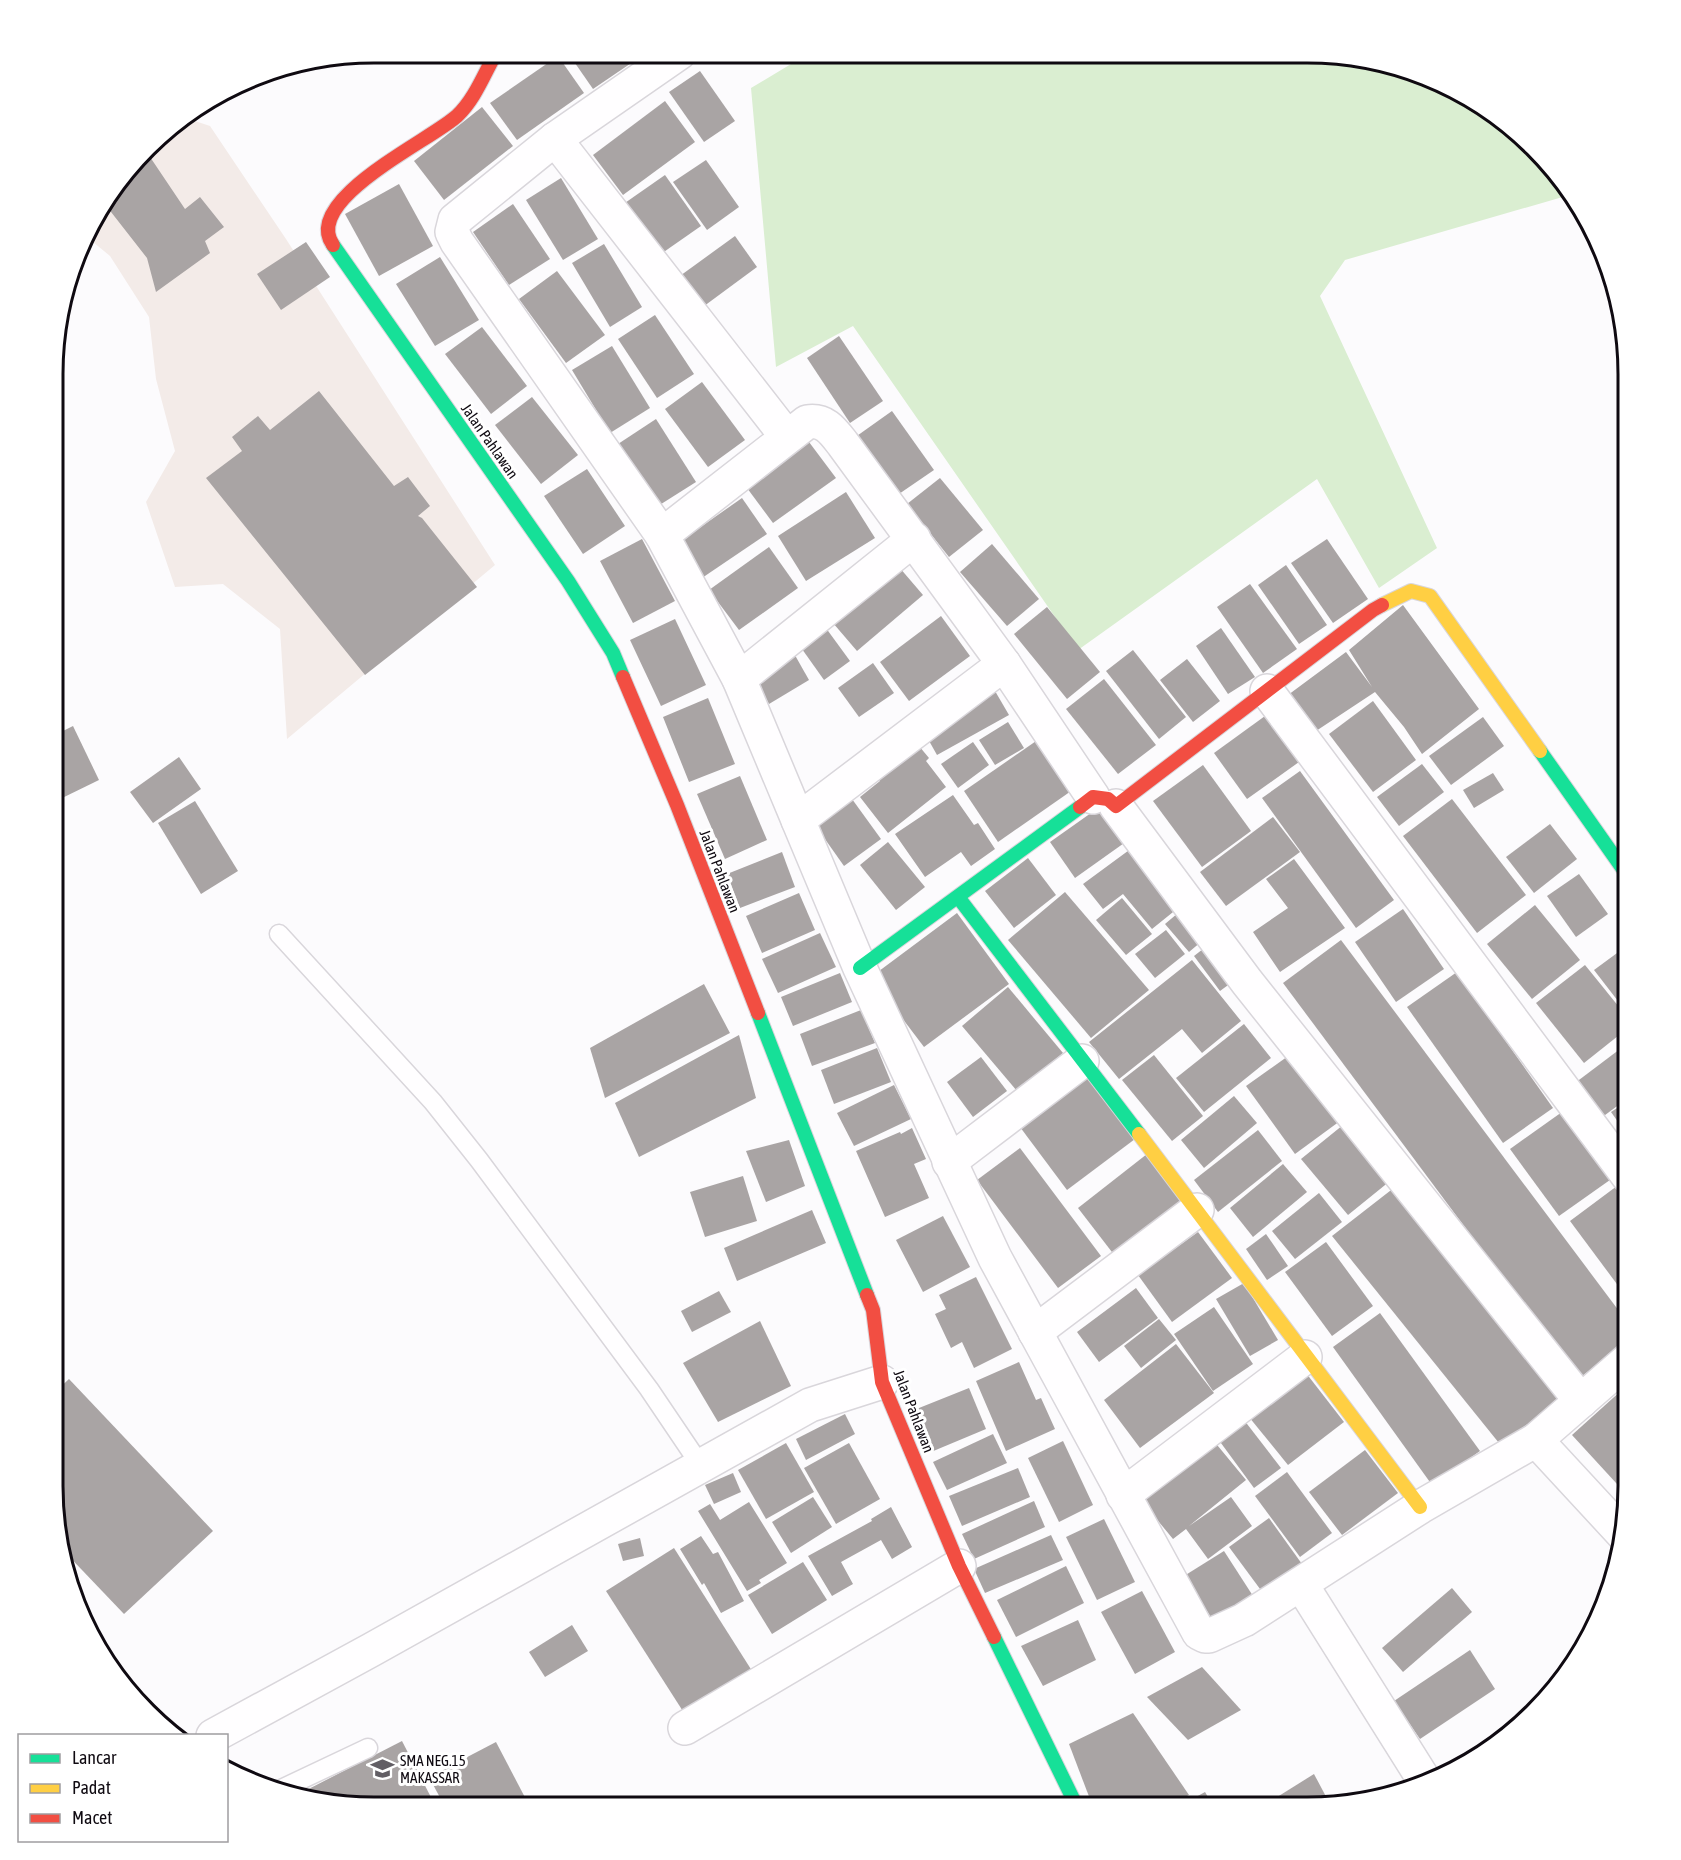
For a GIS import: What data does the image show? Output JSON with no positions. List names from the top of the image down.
{
  "streets": {
    "street": ["Jalan Pahlawan"]
  },
  "places": {
    "school or university": ["SMA NEG.15 MAKASSAR"]
  },
  "legend": ["Lancar", "Padat", "Macet"]
}
